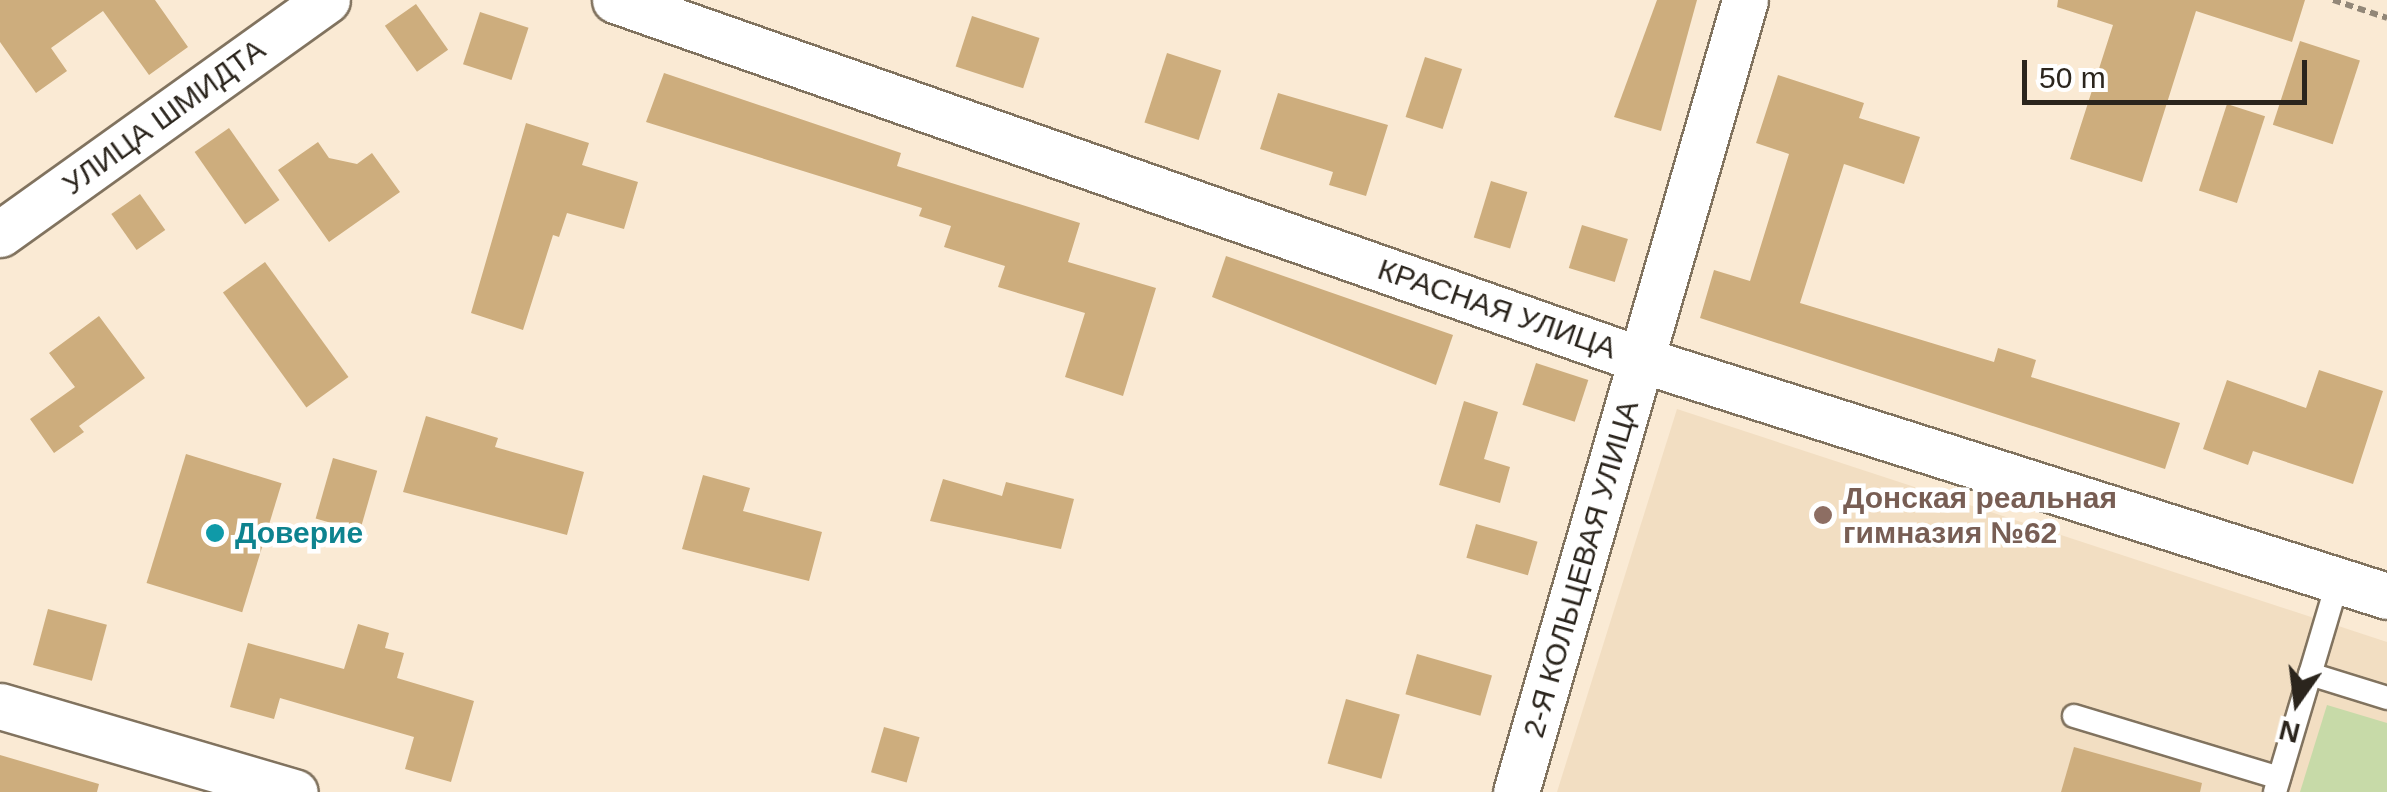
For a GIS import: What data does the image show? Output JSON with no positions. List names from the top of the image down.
{
  "streets": {
    "street": ["УЛИЦА ШМИДТА", "КРАСНАЯ УЛИЦА", "2-Я КОЛЬЦЕВАЯ УЛИЦА"]
  },
  "crossings": [
    ["КРАСНАЯ УЛИЦА", "2-Я КОЛЬЦЕВАЯ УЛИЦА"]
  ],
  "places": ["Донская реальная гимназия №62", "Доверие"],
  "scale_bar": "50 m",
  "north": "bottom"
}
